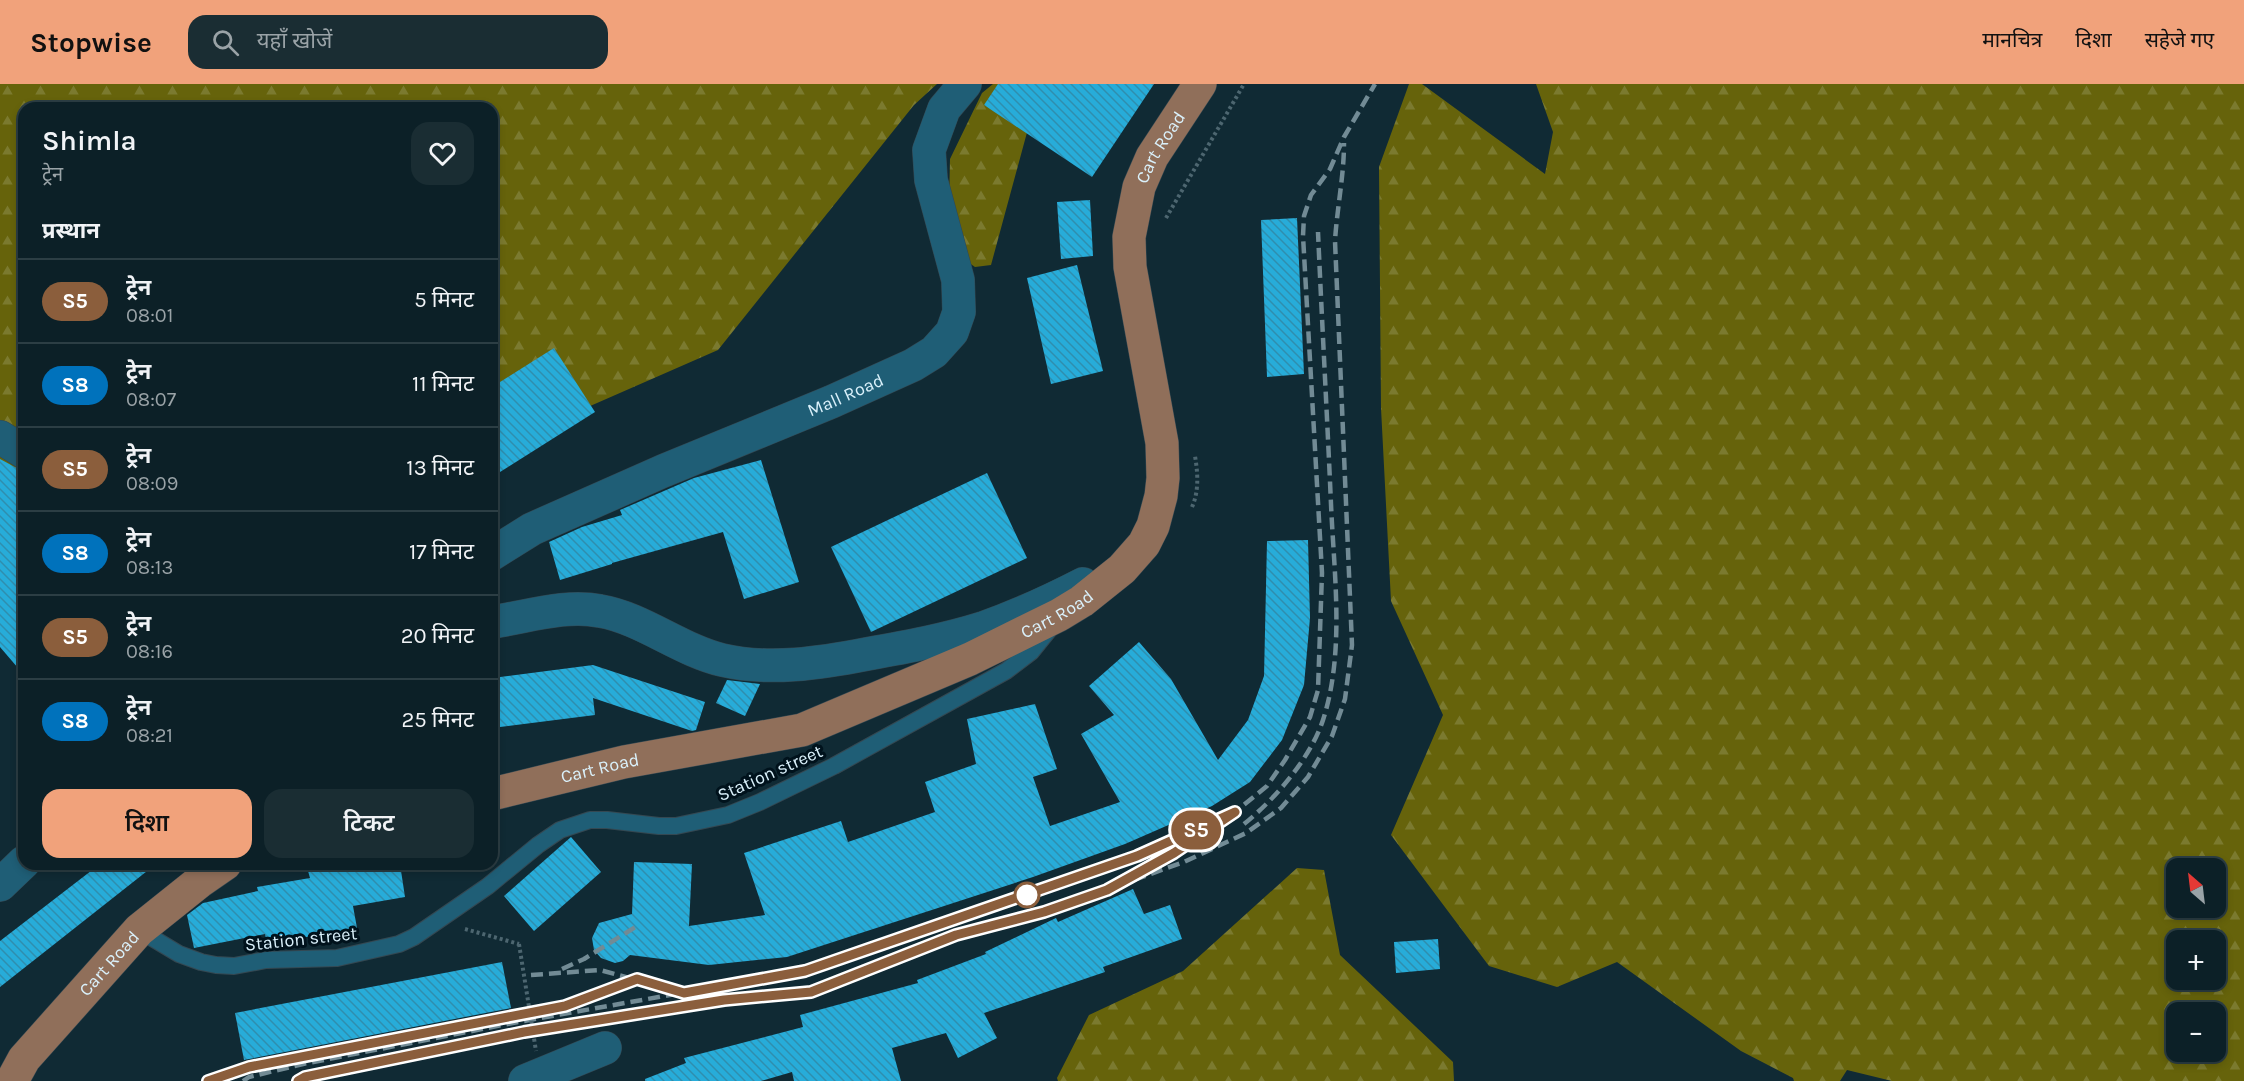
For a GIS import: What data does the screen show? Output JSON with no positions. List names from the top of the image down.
{
  "streets": {
    "main road": ["Cart Road"],
    "street": ["Mall Road"],
    "lane": ["Station street"]
  },
  "crossings": [
    ["Cart Road", "Station street"]
  ],
  "north": "top left",
  "page": {
    "header": "Stopwise",
    "search": "यहाँ खोजें",
    "nav": ["मानचित्र", "दिशा", "सहेजे गए"],
    "on_map": "S5",
    "heading": [
      ["Shimla", "ट्रेन"],
      "प्रस्थान"
    ],
    "list": [
      {
        "mark": "S5",
        "name": "ट्रेन",
        "note": "08:01",
        "value": "5 मिनट"
      },
      {
        "mark": "S8",
        "name": "ट्रेन",
        "note": "08:07",
        "value": "11 मिनट"
      },
      {
        "mark": "S5",
        "name": "ट्रेन",
        "note": "08:09",
        "value": "13 मिनट"
      },
      {
        "mark": "S8",
        "name": "ट्रेन",
        "note": "08:13",
        "value": "17 मिनट"
      },
      {
        "mark": "S5",
        "name": "ट्रेन",
        "note": "08:16",
        "value": "20 मिनट"
      },
      {
        "mark": "S8",
        "name": "ट्रेन",
        "note": "08:21",
        "value": "25 मिनट"
      }
    ],
    "buttons": ["दिशा", "टिकट"],
    "map_buttons": ["+", "−"]
  }
}
